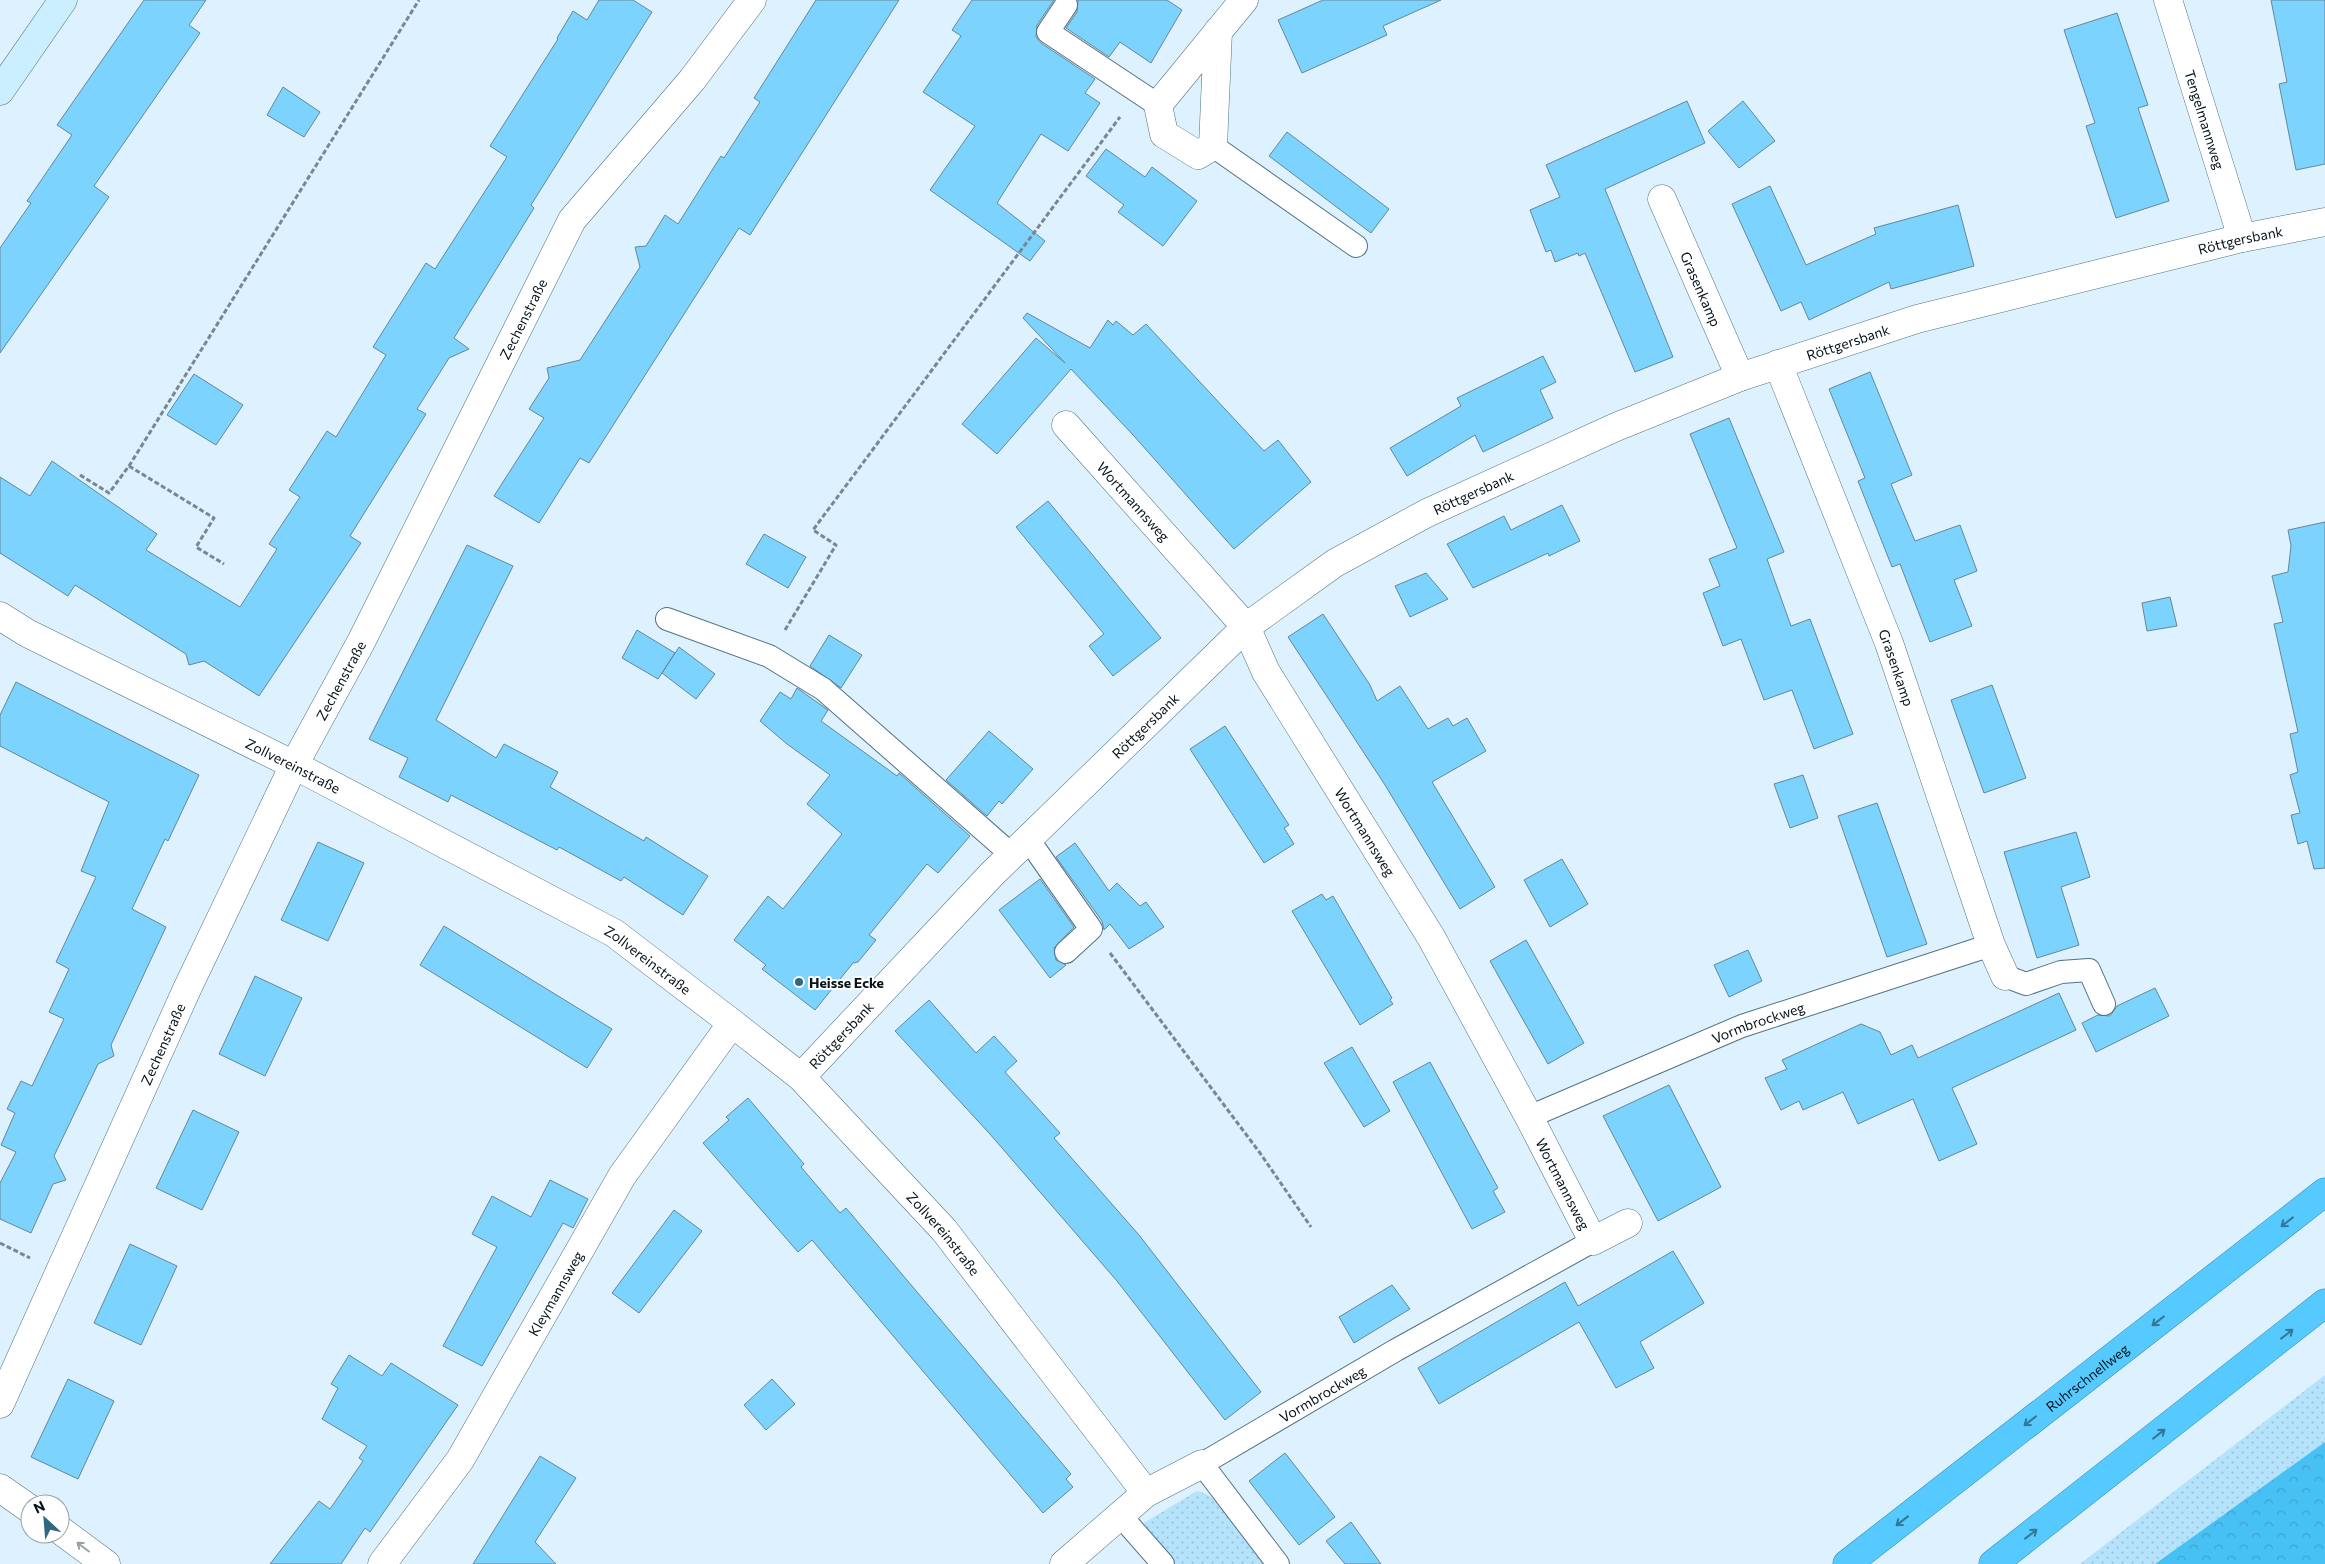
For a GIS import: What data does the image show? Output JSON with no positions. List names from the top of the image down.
{
  "streets": {
    "highway": ["Ruhrschnellweg"],
    "street": [
      "Tengelmannweg",
      "Röttgersbank",
      "Grasenkamp",
      "Zechenstraße",
      "Wortmannsweg",
      "Zollvereinstraße",
      "Vormbrockweg",
      "Kleymannsweg"
    ]
  },
  "crossings": [
    ["Tengelmannweg", "Röttgersbank"],
    ["Röttgersbank", "Grasenkamp"],
    ["Röttgersbank", "Wortmannsweg"],
    ["Röttgersbank", "Zollvereinstraße"],
    ["Grasenkamp", "Vormbrockweg"],
    ["Zechenstraße", "Zollvereinstraße"],
    ["Wortmannsweg", "Vormbrockweg"],
    ["Zollvereinstraße", "Vormbrockweg"],
    ["Zollvereinstraße", "Kleymannsweg"]
  ],
  "places": ["Heisse Ecke"],
  "north": "top left"
}
